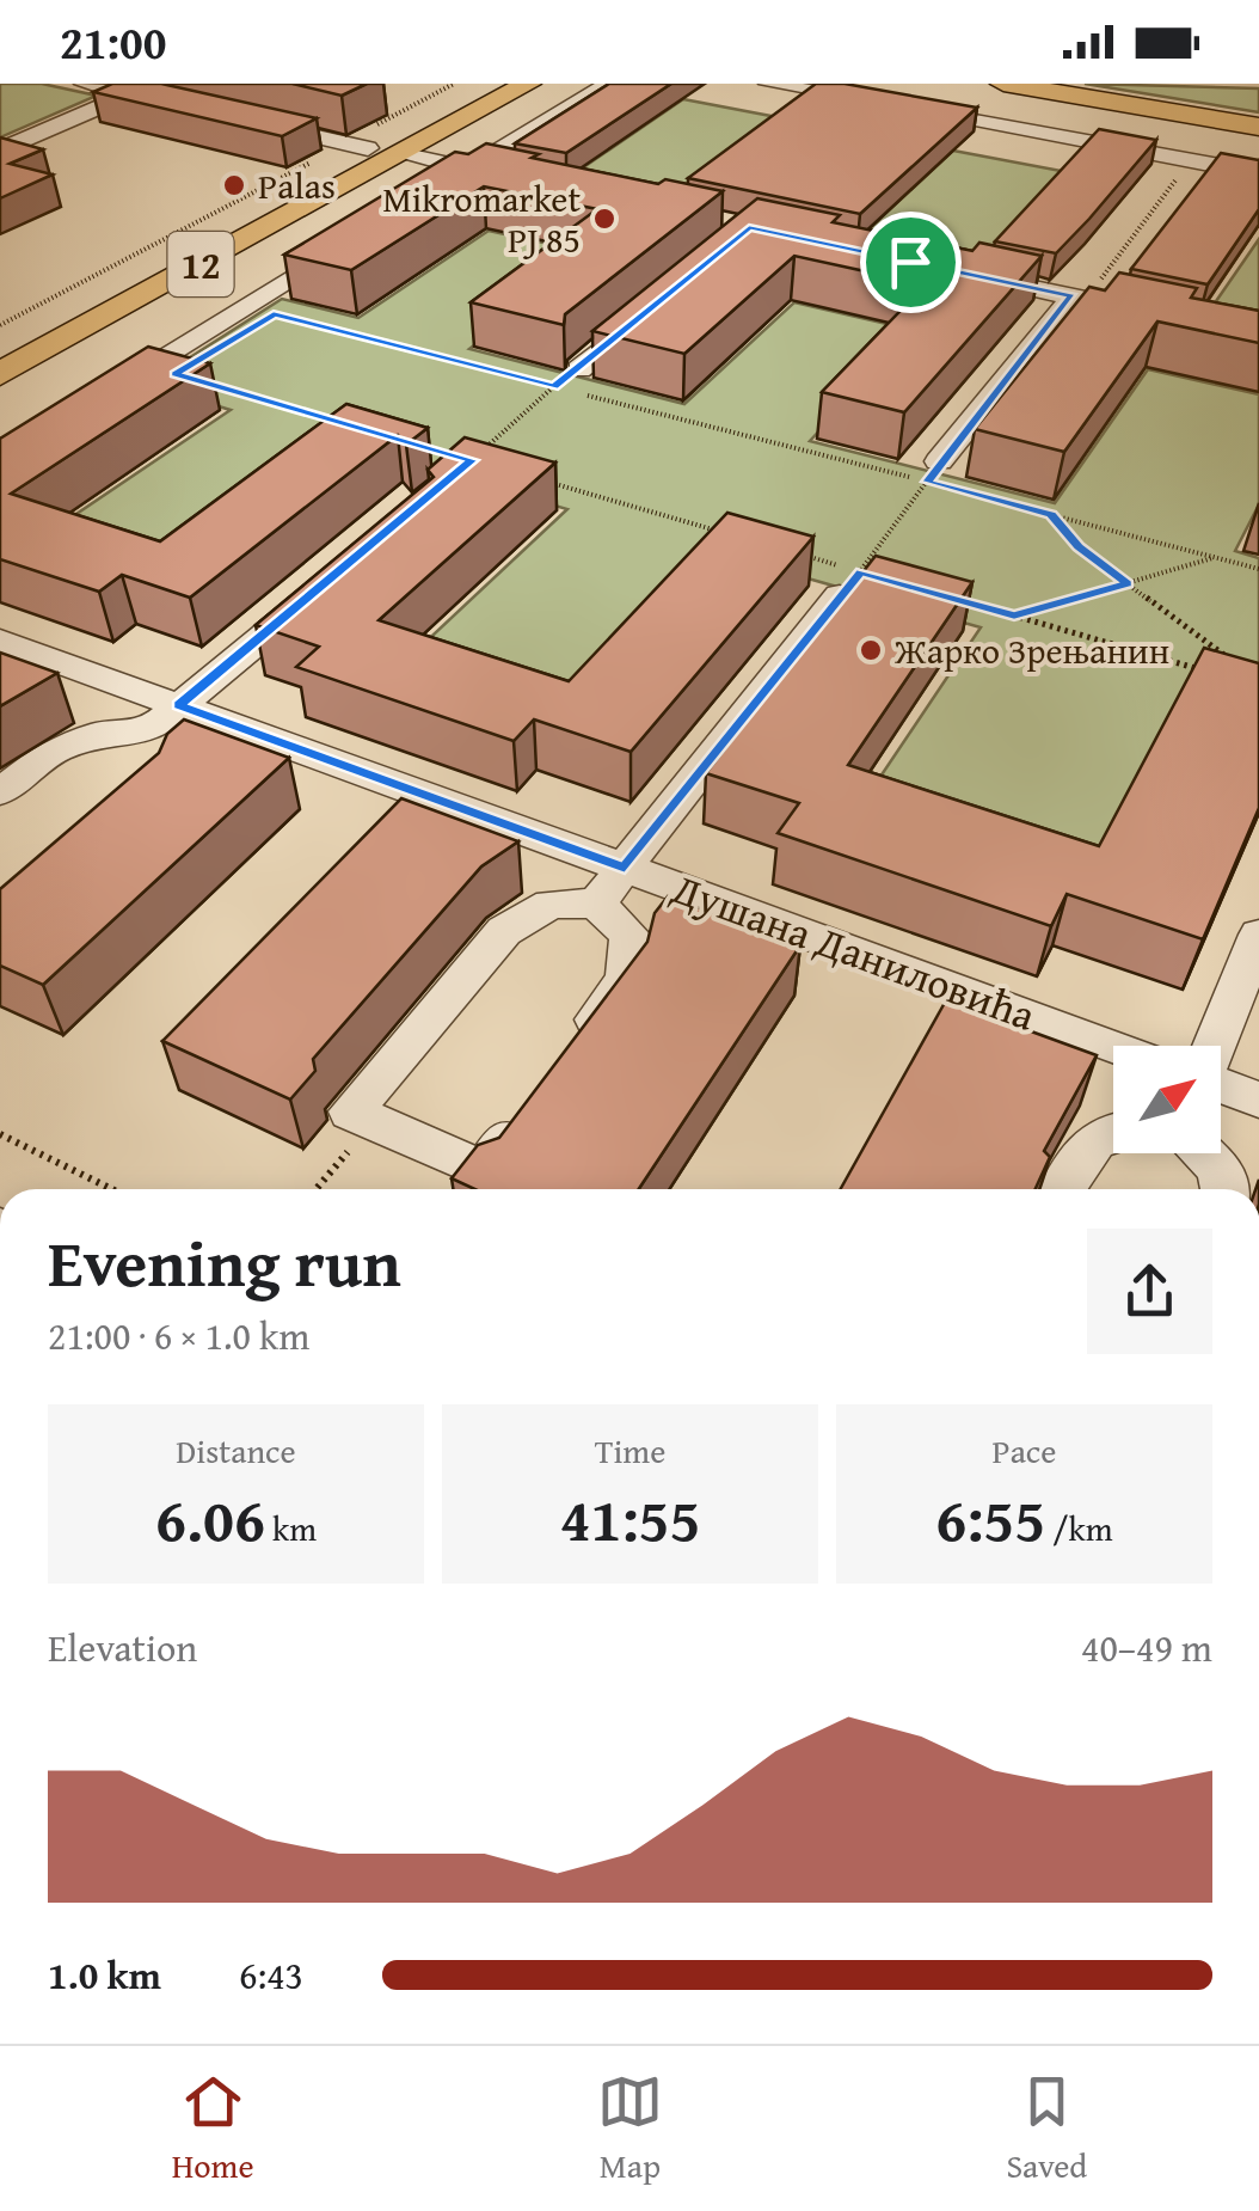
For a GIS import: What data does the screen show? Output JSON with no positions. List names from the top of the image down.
{
  "streets": {
    "main road": ["12"],
    "street": ["Душана Даниловића"]
  },
  "places": ["Palas", "Mikromarket PJ 85", "Жарко Зрењанин"],
  "north": "top right",
  "page": {
    "status": "21:00",
    "heading": ["Evening run", "21:00 · 6 × 1.0 km"],
    "stats": [
      ["Distance", "6.06 km"],
      ["Time", "41:55"],
      ["Pace", "6:55 /km"]
    ],
    "chart": ["Elevation", "40–49 m"],
    "list": [
      {
        "name": "1.0 km",
        "note": "6:43"
      }
    ],
    "tabs": ["Home", "Map", "Saved"]
  }
}
